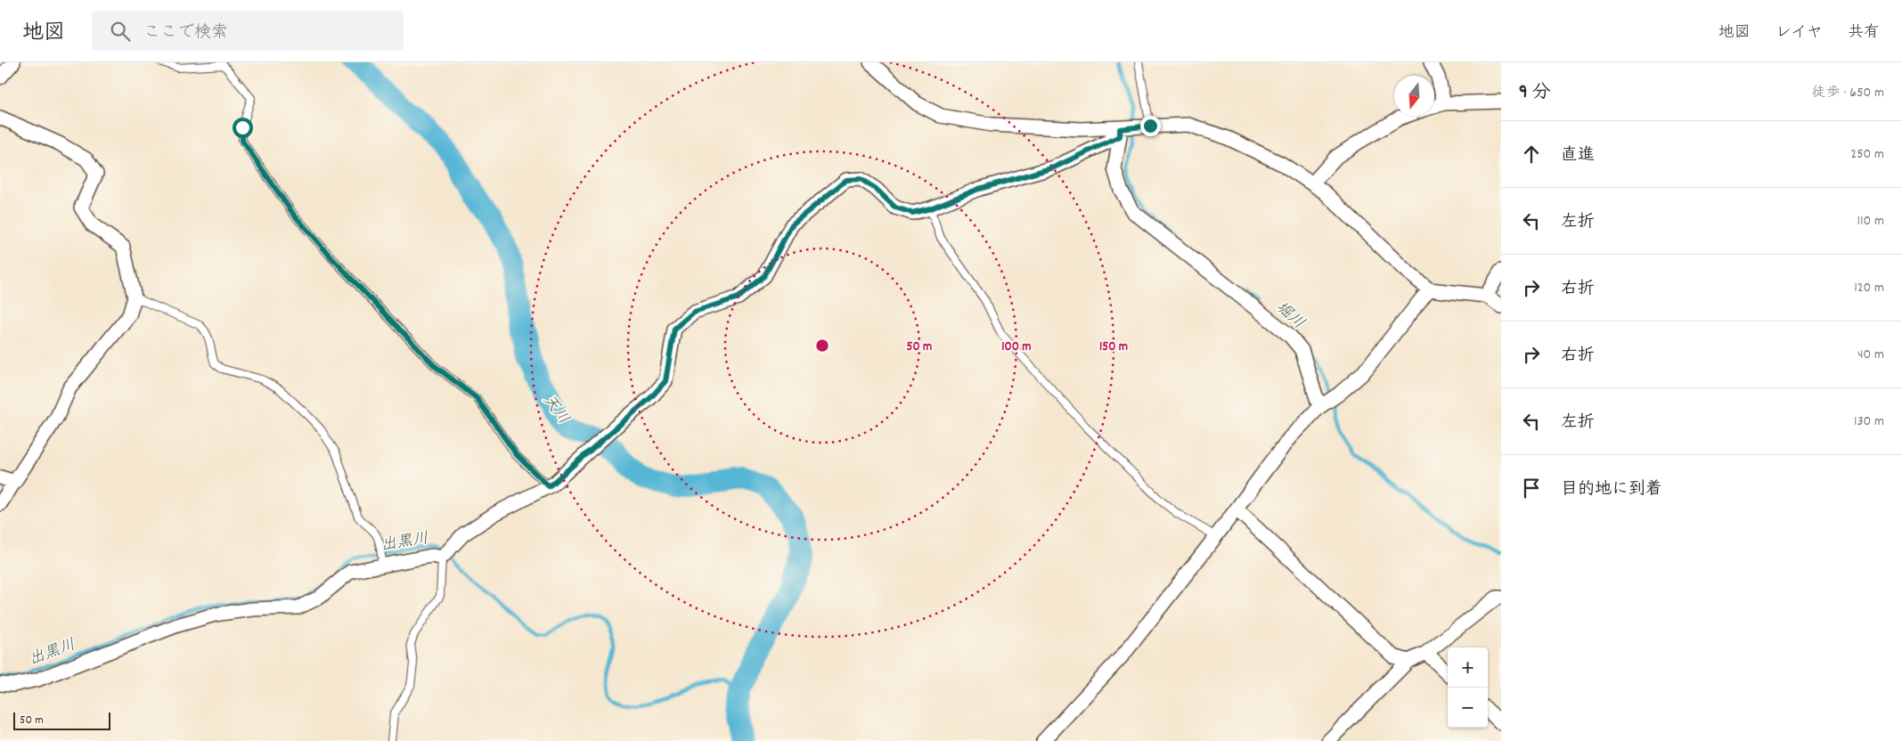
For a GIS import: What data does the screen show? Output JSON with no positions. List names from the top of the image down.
{
  "water": ["堀川", "天川", "出黒川"],
  "scale_bar": "50 m",
  "north": "bottom",
  "page": {
    "header": "地図",
    "search": "ここで検索",
    "nav": ["地図", "レイヤ", "共有"],
    "heading": ["9 分", "徒歩 · 650 m"],
    "list": [
      ["直進", "250 m"],
      ["左折", "110 m"],
      ["右折", "120 m"],
      ["右折", "40 m"],
      ["左折", "130 m"],
      "目的地に到着"
    ],
    "map_buttons": ["+", "−"],
    "scale": "50 m"
  },
  "rings": ["50 m", "100 m", "150 m"]
}
